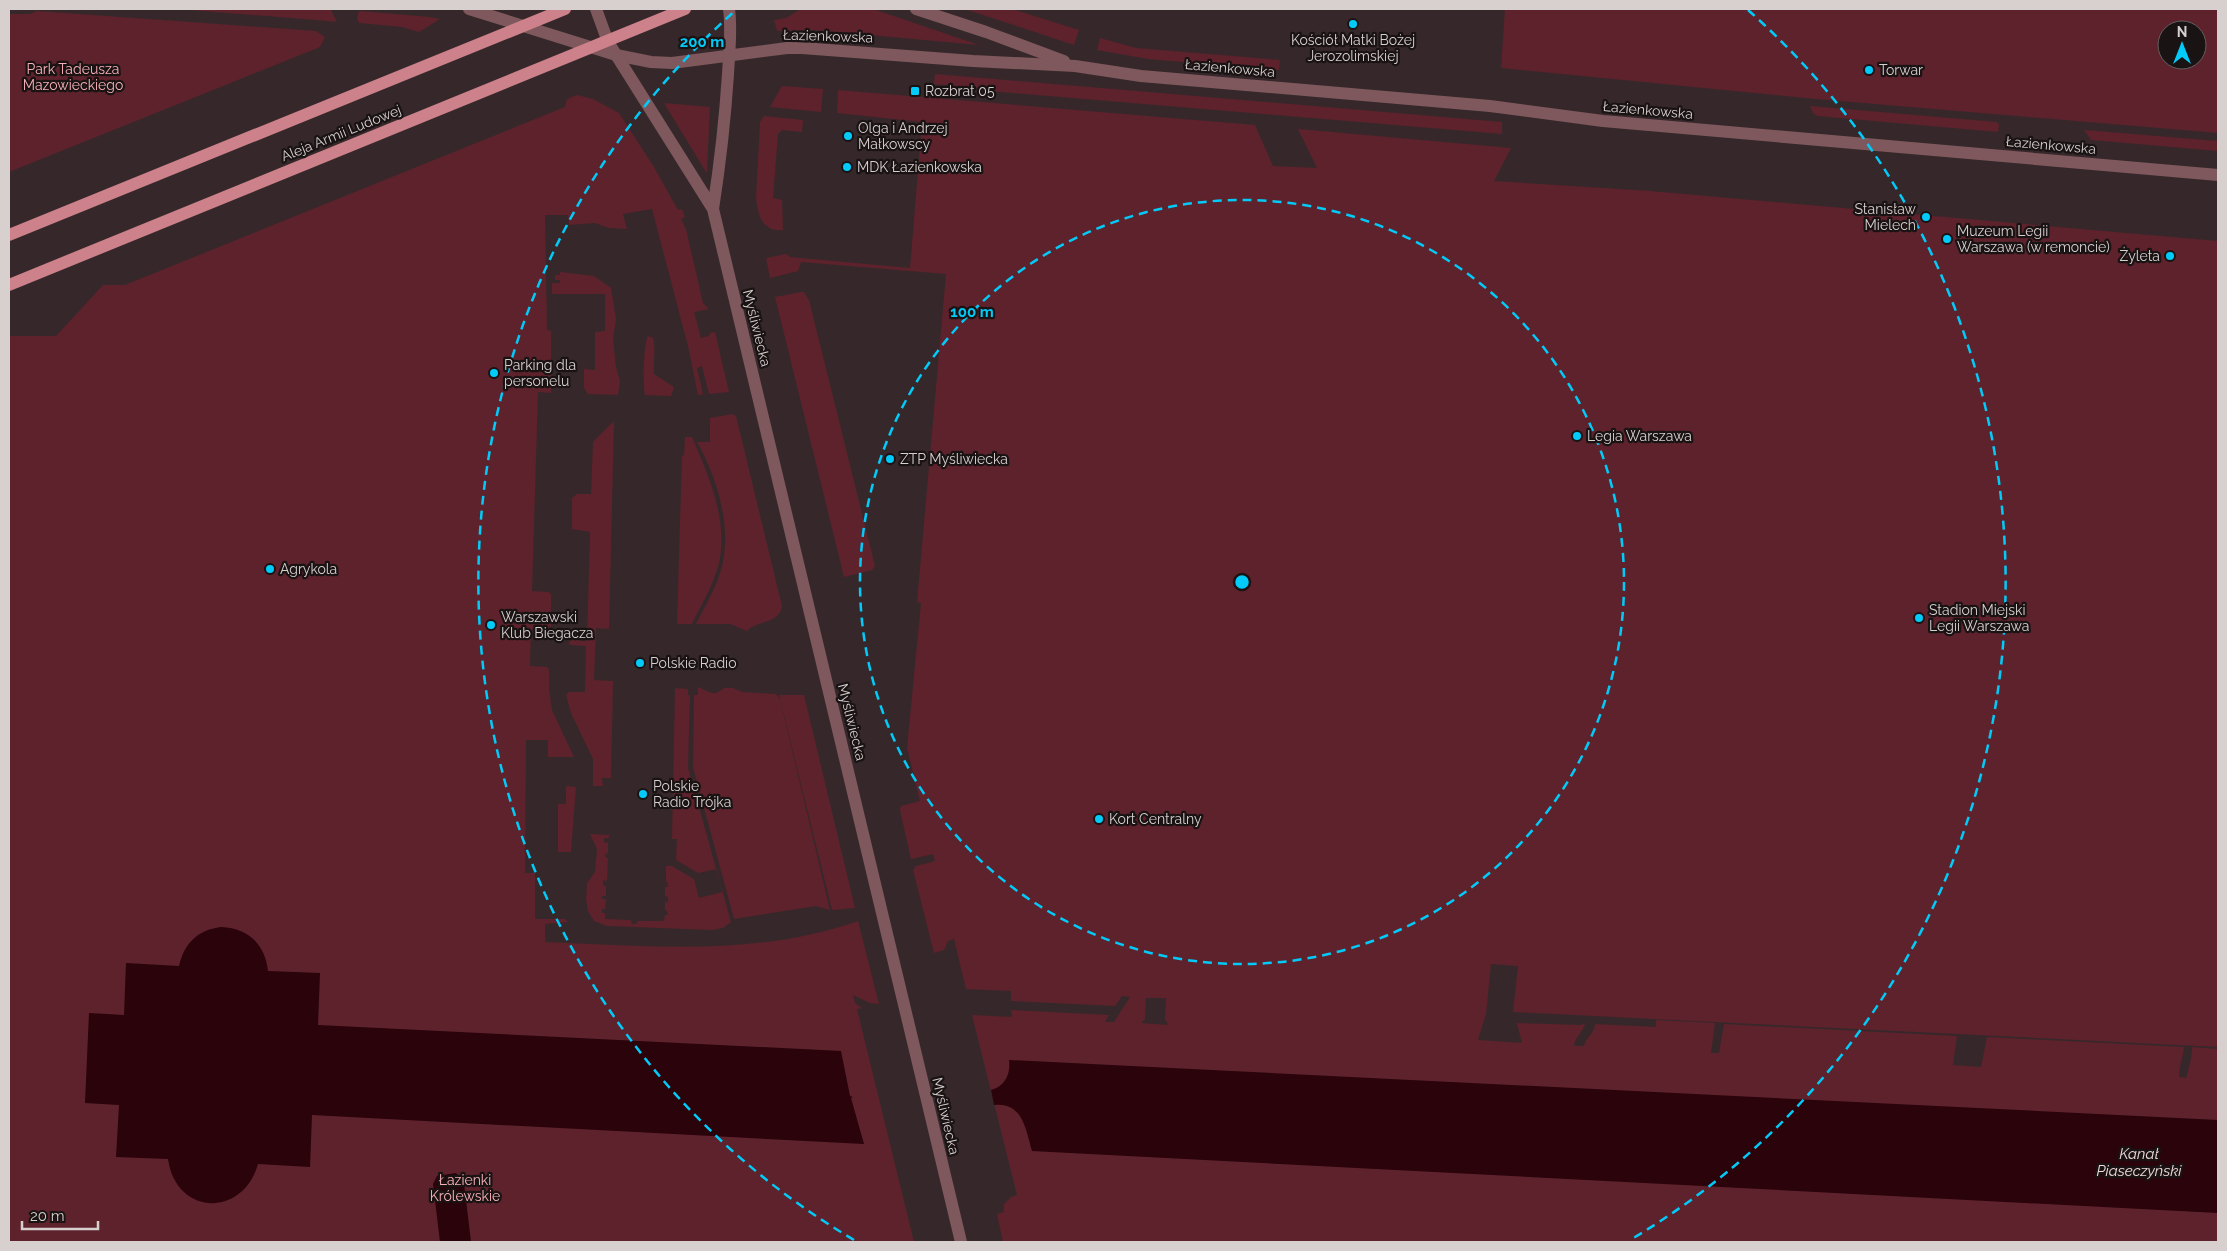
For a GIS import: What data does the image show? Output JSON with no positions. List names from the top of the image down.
{
  "streets": {
    "main road": ["Aleja Armii Ludowej"],
    "street": ["Łazienkowska", "Myśliwiecka"]
  },
  "crossings": [
    ["Łazienkowska", "Myśliwiecka"]
  ],
  "water": ["Kanał Piaseczyński"],
  "parks": ["Park Tadeusza Mazowieckiego", "Łazienki Królewskie"],
  "places": {
    "other": [
      "Kościół Matki Bożej Jerozolimskiej",
      "Torwar",
      "Olga i Andrzej Małkowscy",
      "MDK Łazienkowska",
      "Stanisław Mielech",
      "Muzeum Legii Warszawa (w remoncie)",
      "Żyleta",
      "Parking dla personelu",
      "Legia Warszawa",
      "ZTP Myśliwiecka",
      "Agrykola",
      "Stadion Miejski Legii Warszawa",
      "Warszawski Klub Biegacza",
      "Polskie Radio",
      "Polskie Radio Trójka",
      "Kort Centralny"
    ],
    "transit": ["Rozbrat 05"]
  },
  "scale_bar": "20 m",
  "north": "top",
  "rings": ["200 m", "100 m"]
}
